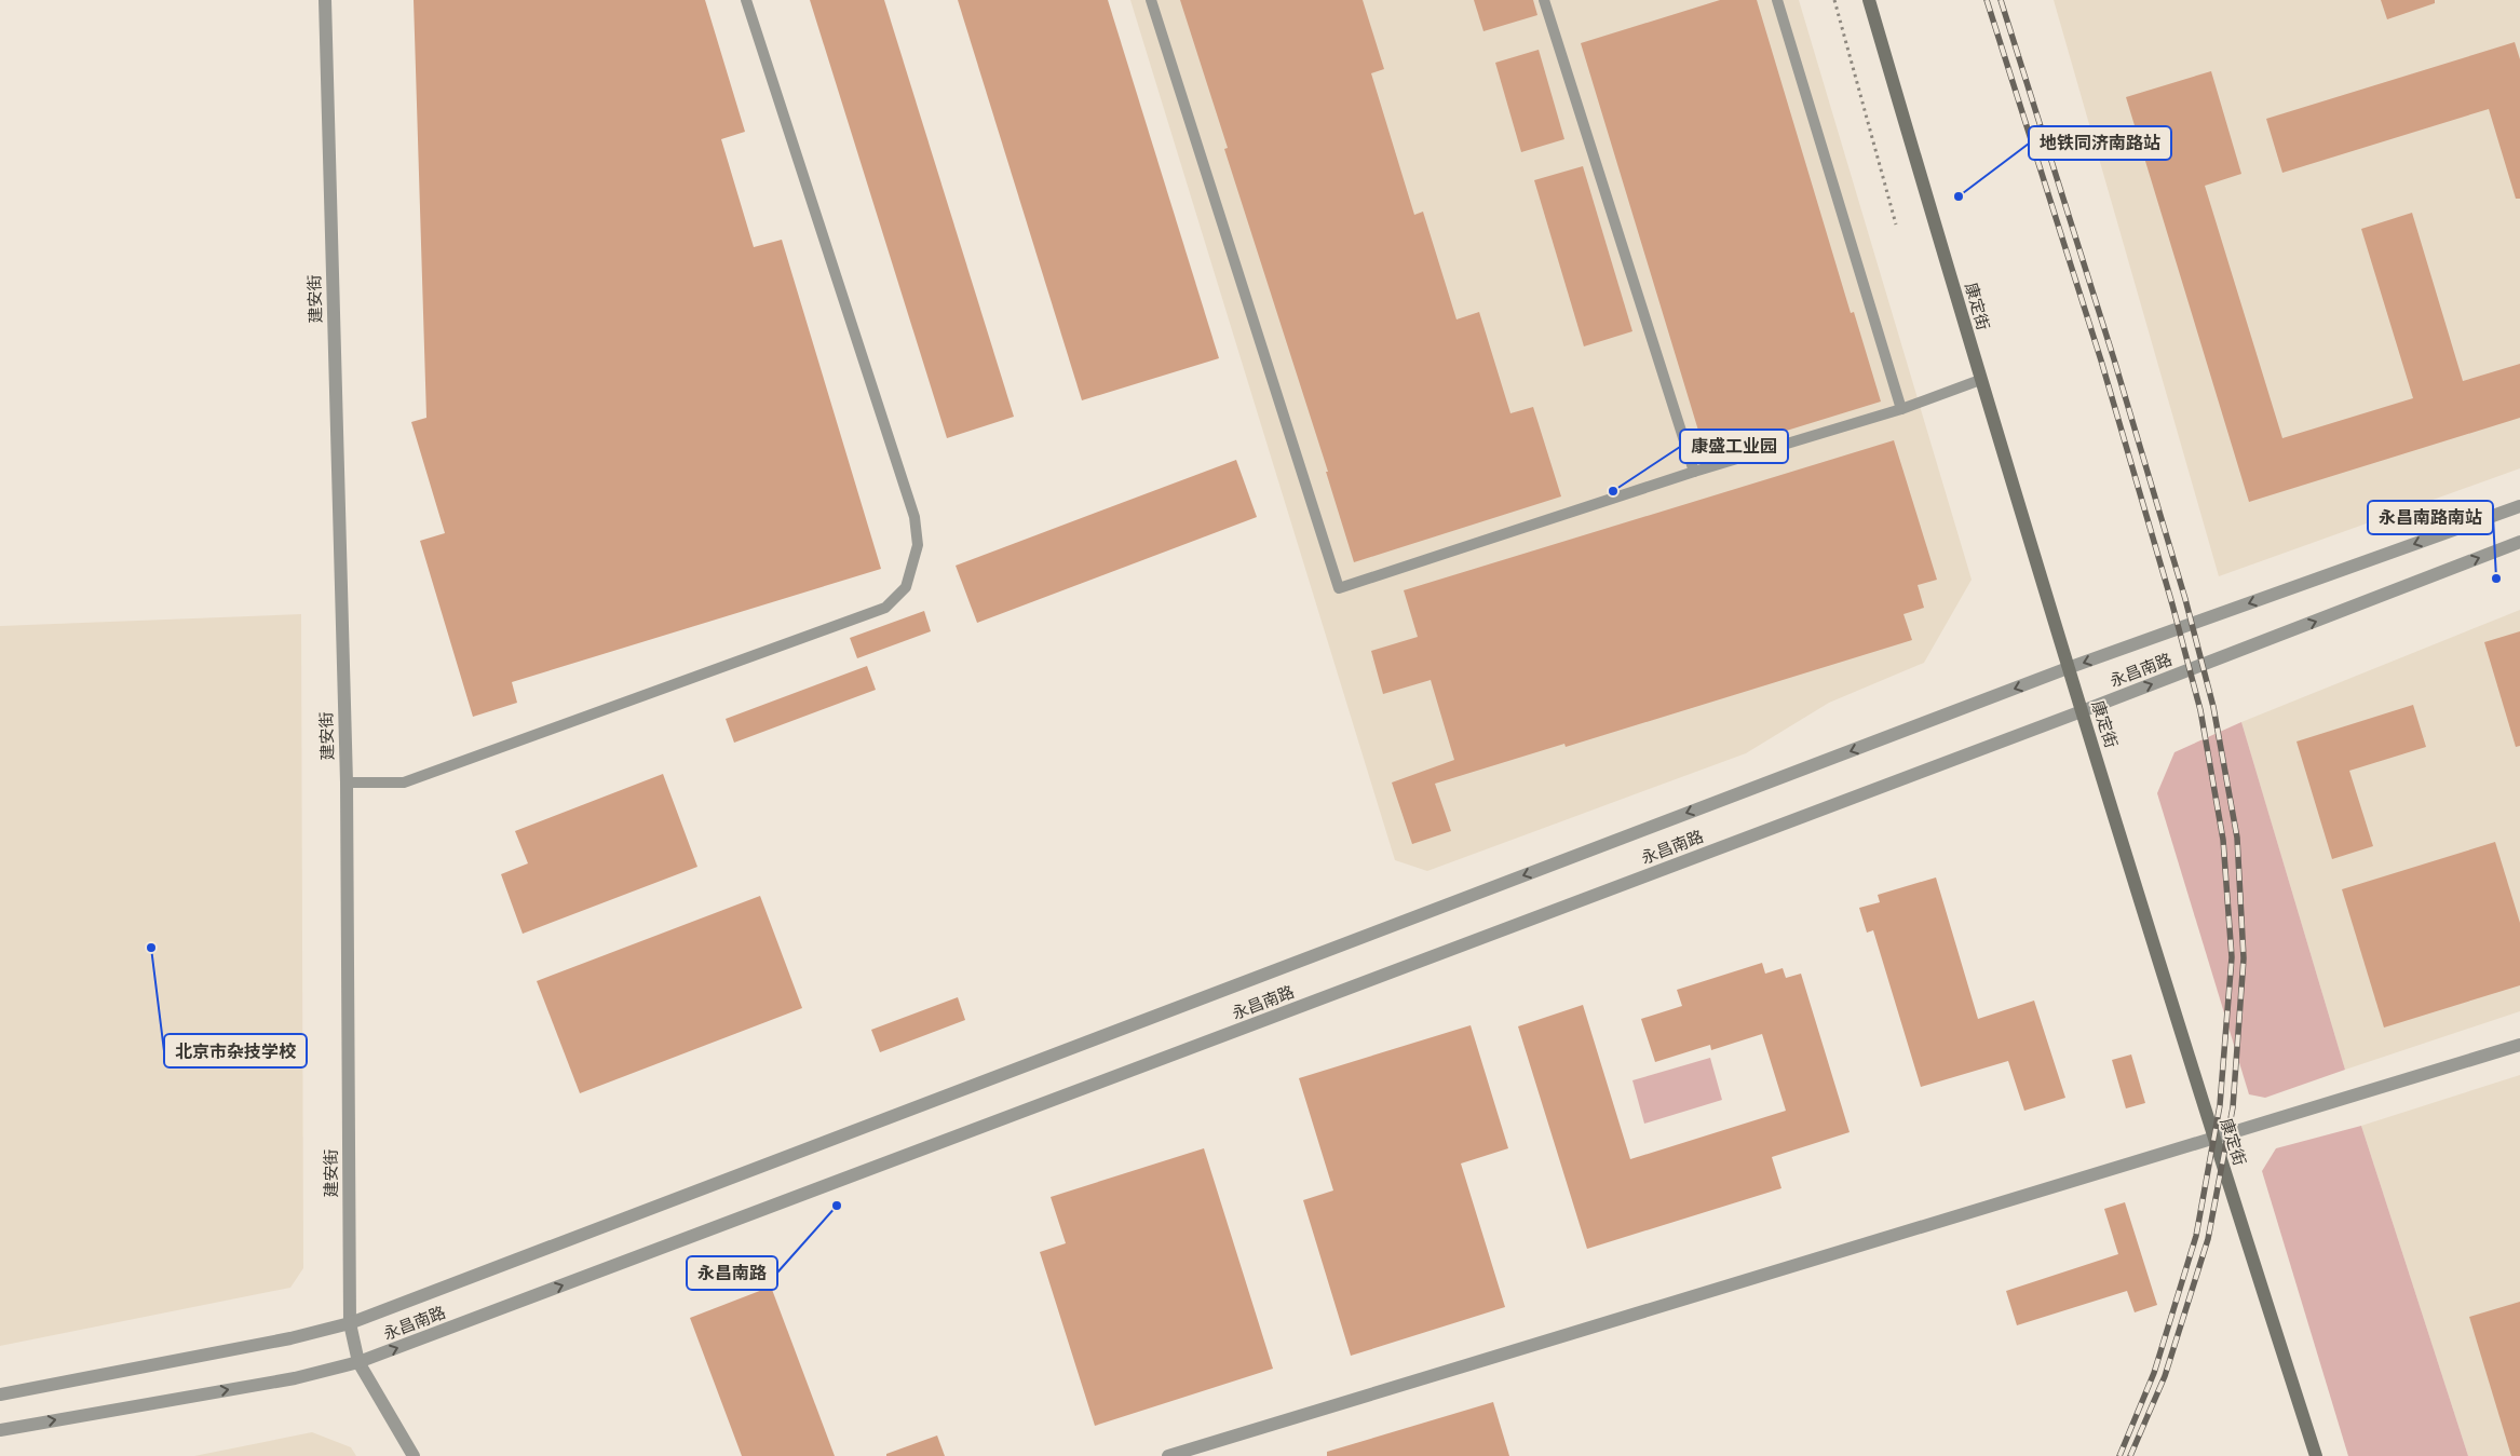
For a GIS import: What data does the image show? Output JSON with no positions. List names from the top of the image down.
{
  "streets": {
    "main road": ["康定街"],
    "street": ["建安街", "永昌南路"]
  },
  "crossings": [
    ["建安街", "永昌南路"],
    ["康定街", "永昌南路"]
  ],
  "places": [
    "地铁同济南路站",
    "康盛工业园",
    "永昌南路南站",
    "北京市杂技学校",
    "永昌南路"
  ]
}
